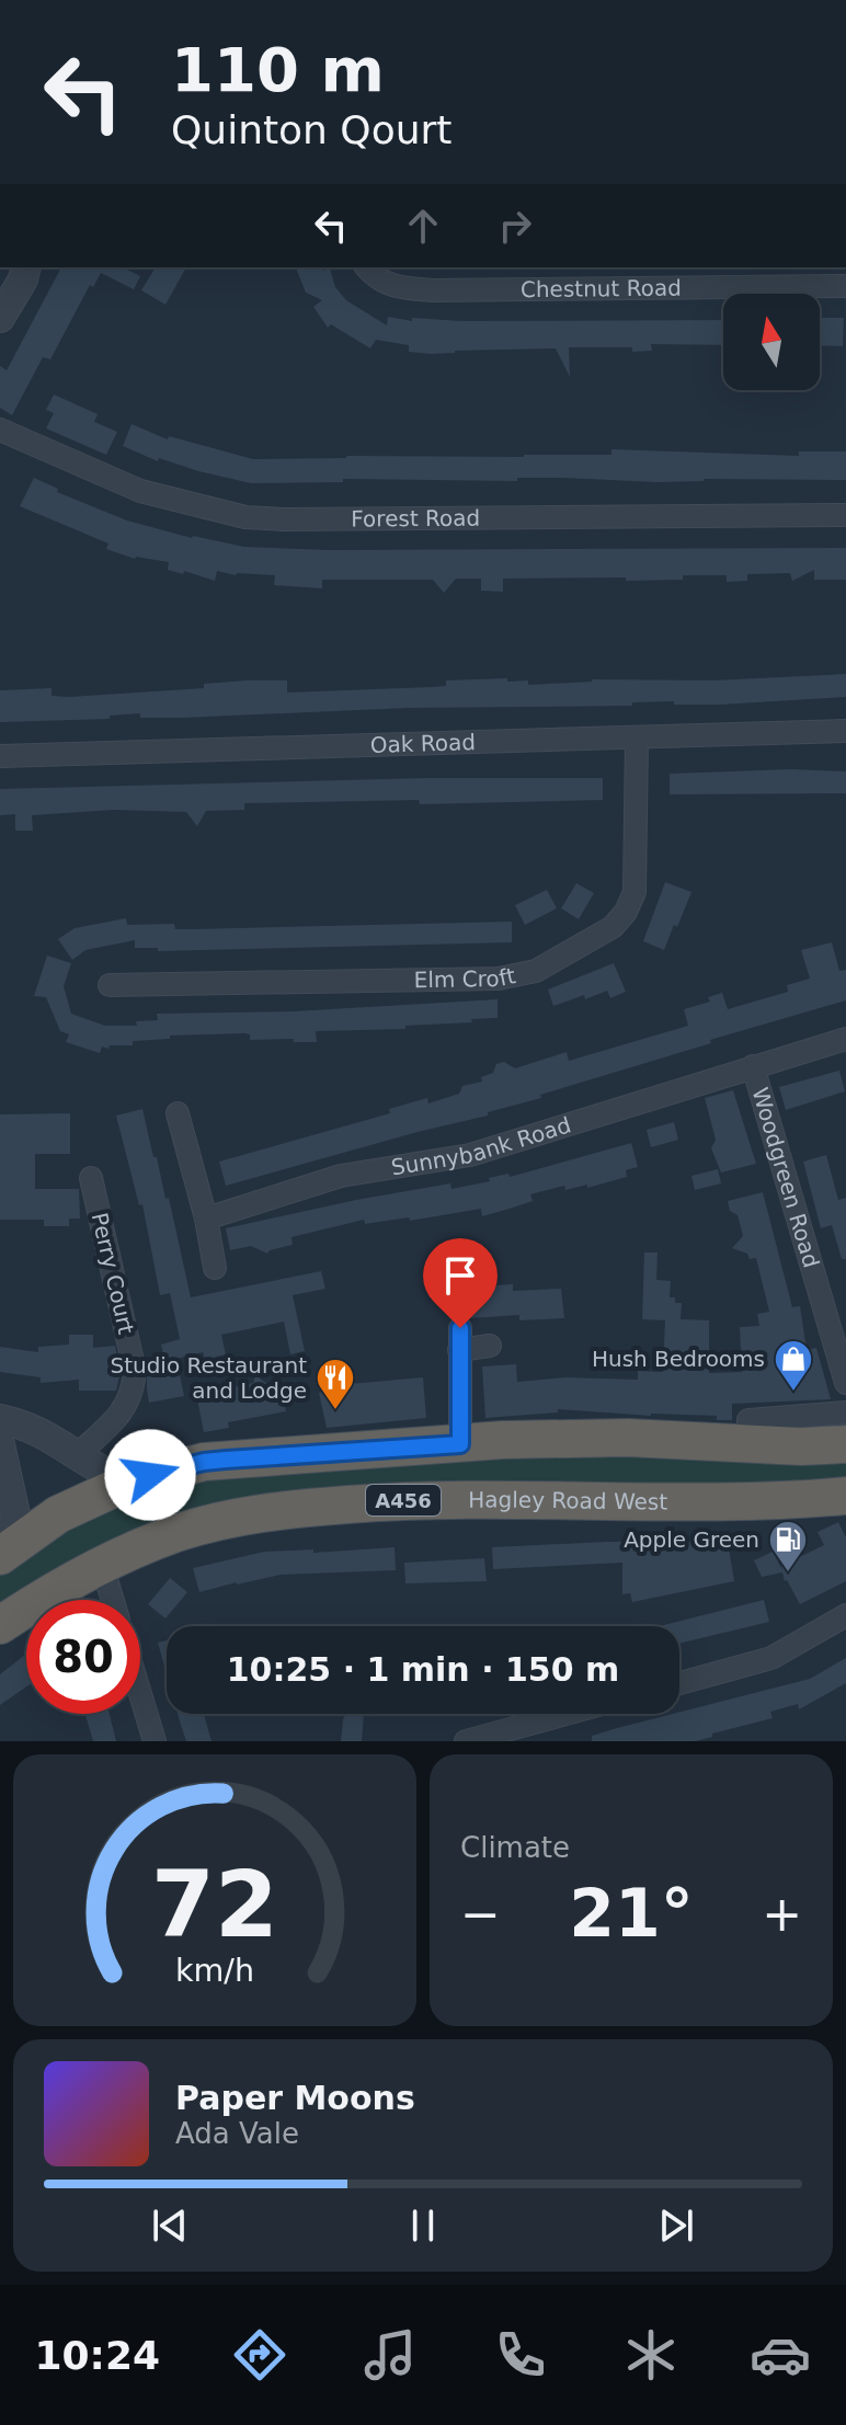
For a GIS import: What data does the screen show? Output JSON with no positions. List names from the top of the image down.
{
  "streets": {
    "highway": ["Hagley Road West", "A456"],
    "street": [
      "Chestnut Road",
      "Forest Road",
      "Oak Road",
      "Elm Croft",
      "Sunnybank Road",
      "Woodgreen Road",
      "Perry Court"
    ]
  },
  "crossings": [
    ["Oak Road", "Elm Croft"],
    ["Sunnybank Road", "Woodgreen Road"]
  ],
  "places": {
    "shop": ["Hush Bedrooms"],
    "restaurant": ["Studio Restaurant and Lodge"],
    "fuel station": ["Apple Green"]
  },
  "north": "top",
  "page": {
    "turn": ["110 m", "Quinton Qourt"],
    "limit": "80",
    "trip": "10:25 · 1 min · 150 m",
    "tile": "Climate",
    "heat": ["−", "21°", "+"],
    "song": ["Paper Moons", "Ada Vale"],
    "tabs": "10:24",
    "gauge": ["72", "km/h"]
  }
}
